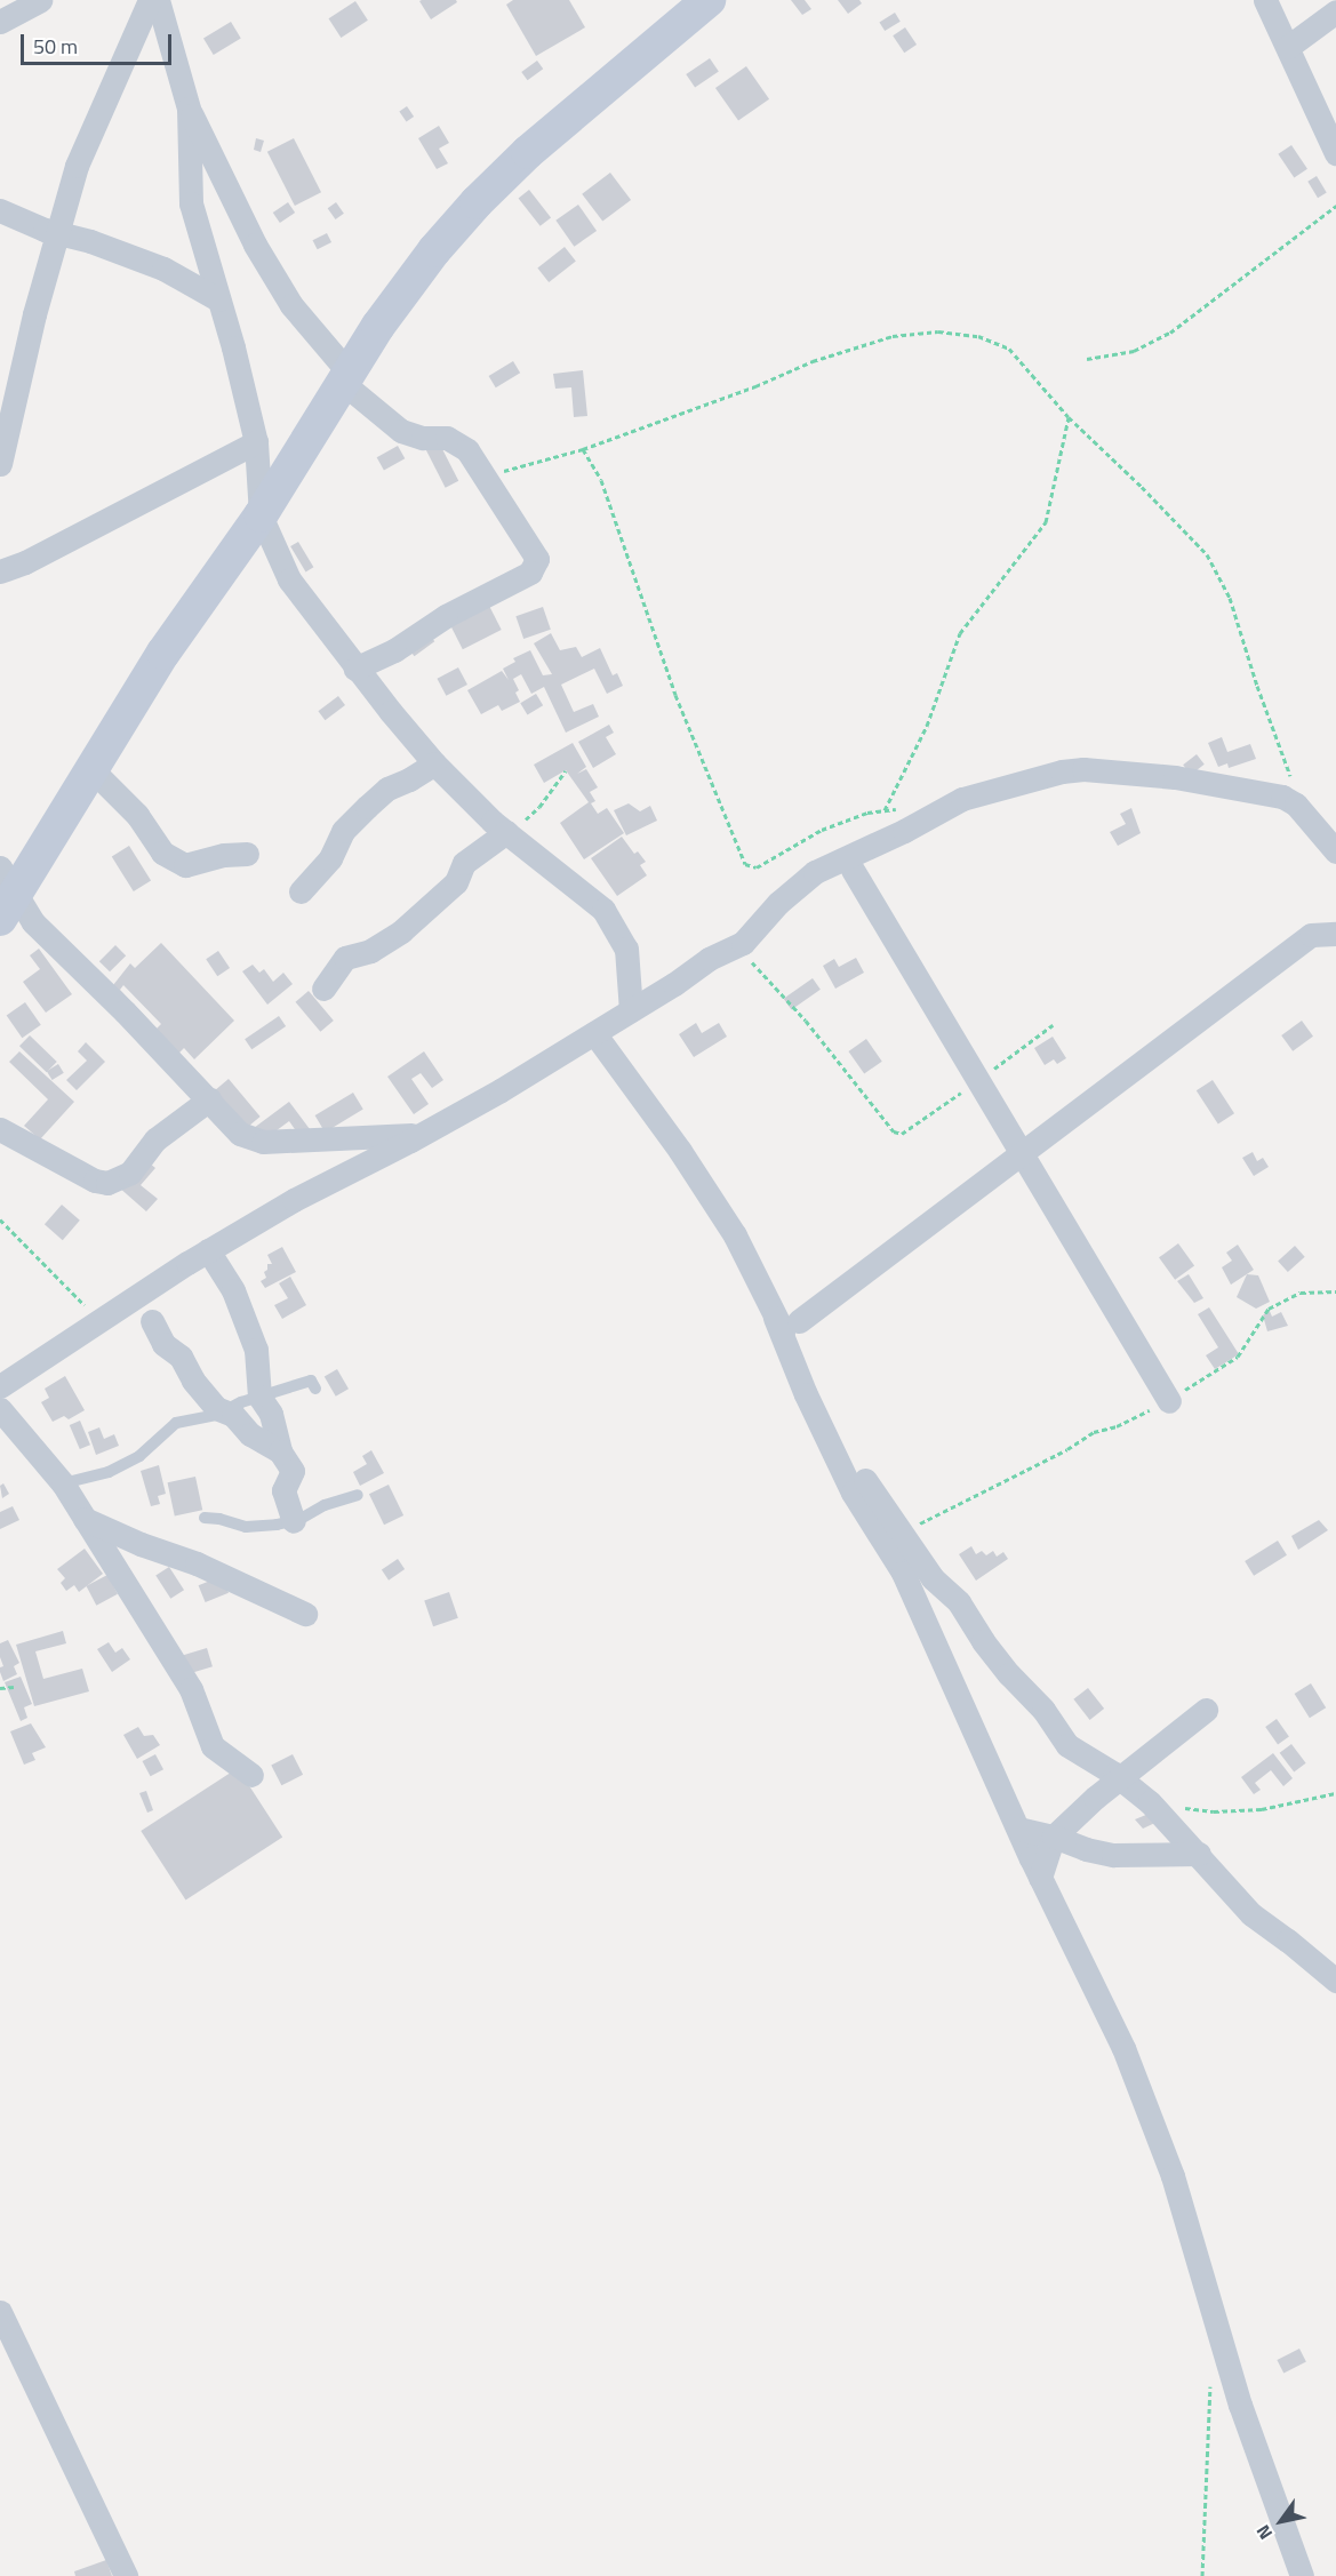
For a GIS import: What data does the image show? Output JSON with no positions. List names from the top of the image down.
{
  "scale_bar": "50 m",
  "north": "bottom left"
}
